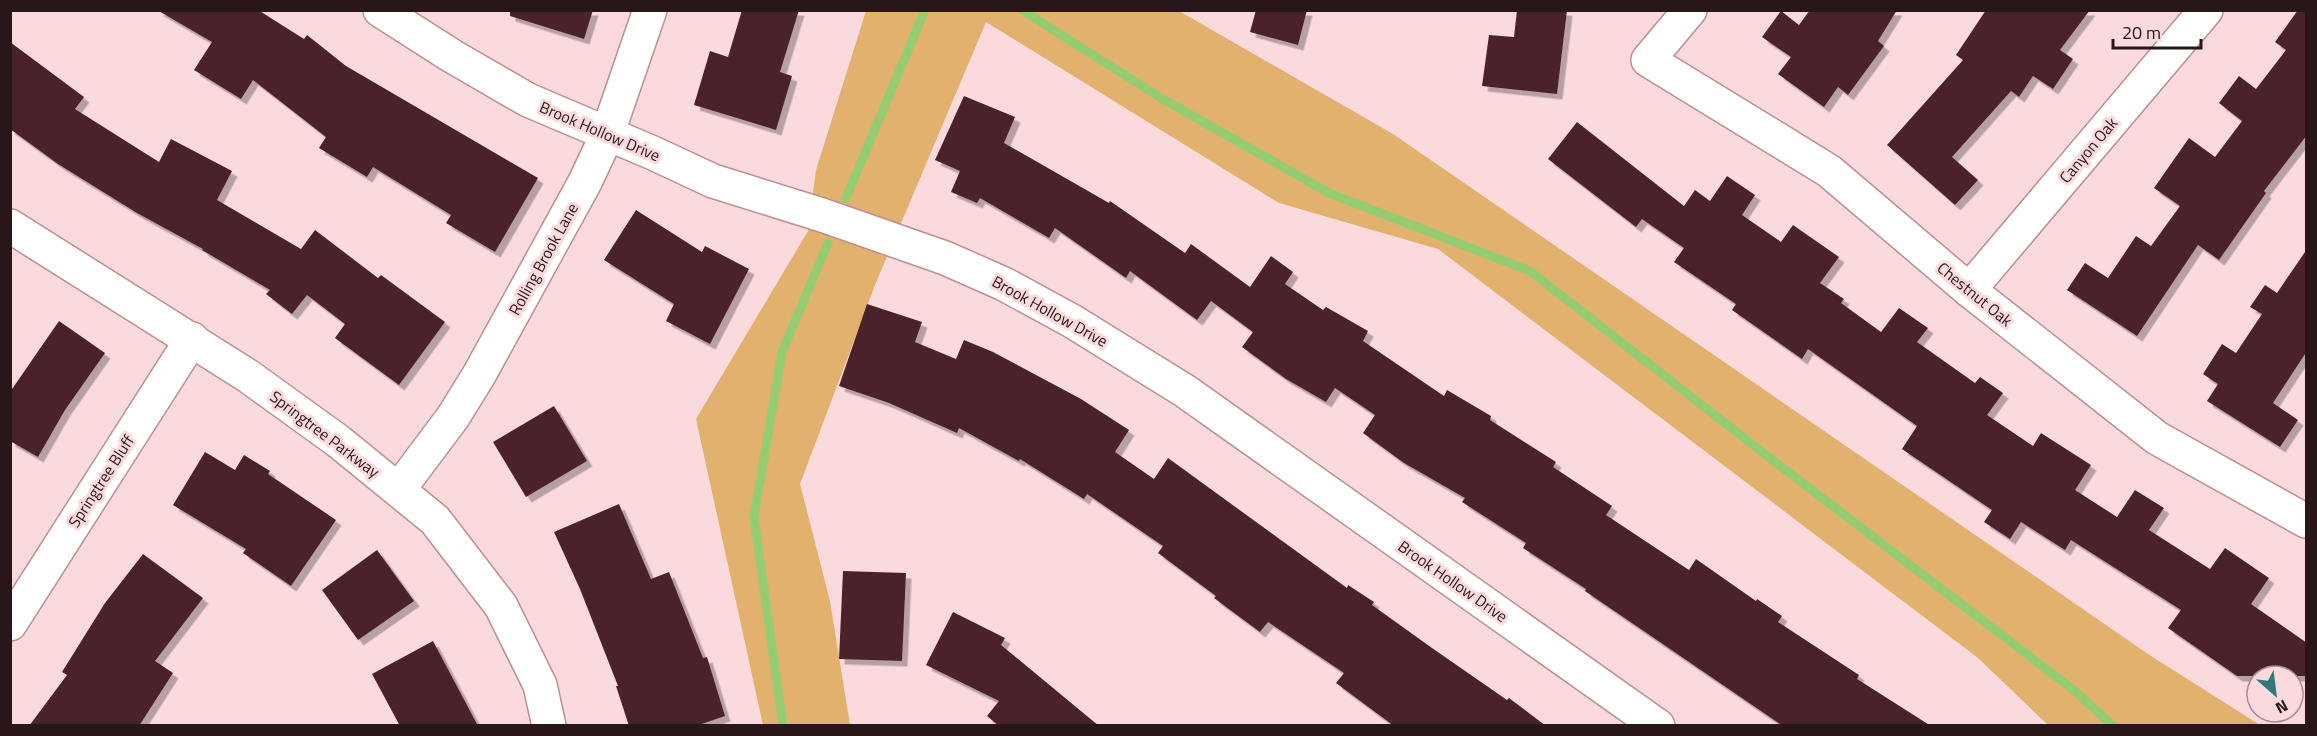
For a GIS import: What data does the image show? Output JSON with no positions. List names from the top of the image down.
{
  "streets": {
    "street": [
      "Brook Hollow Drive",
      "Canyon Oak",
      "Rolling Brook Lane",
      "Chestnut Oak",
      "Springtree Parkway",
      "Springtree Bluff"
    ]
  },
  "crossings": [
    ["Brook Hollow Drive", "Rolling Brook Lane"],
    ["Canyon Oak", "Chestnut Oak"],
    ["Rolling Brook Lane", "Springtree Parkway"],
    ["Springtree Parkway", "Springtree Bluff"]
  ],
  "scale_bar": "20 m",
  "north": "bottom right"
}
